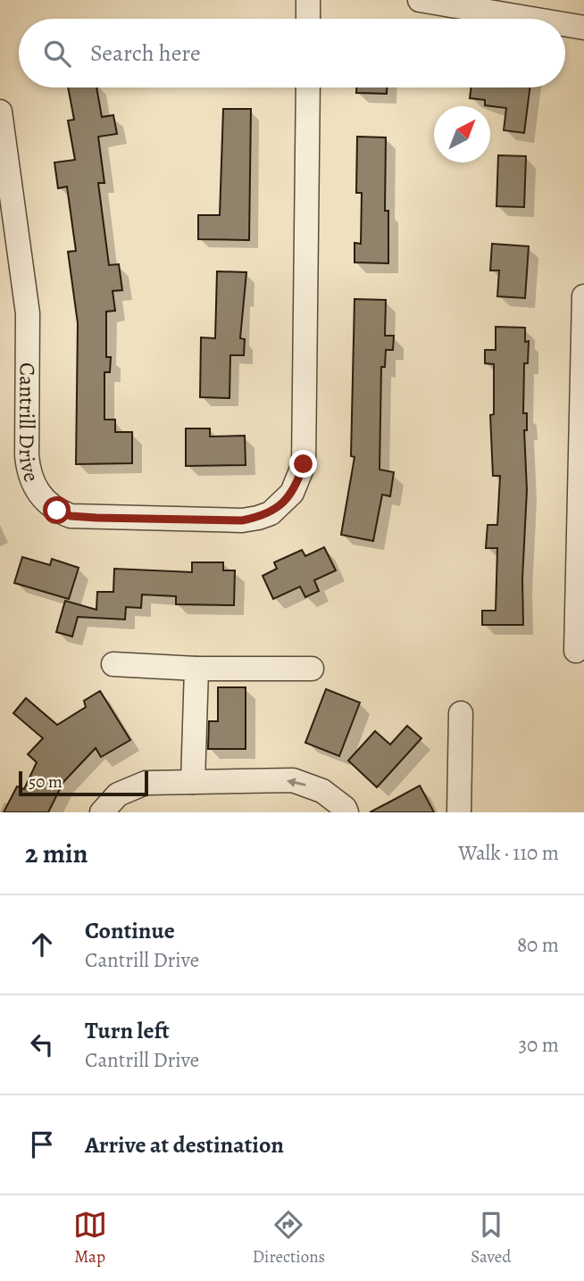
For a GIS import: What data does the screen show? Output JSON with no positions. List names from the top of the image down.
{
  "streets": {
    "street": ["Cantrill Drive"]
  },
  "scale_bar": "50 m",
  "north": "top right",
  "page": {
    "search": "Search here",
    "scale": "50 m",
    "heading": ["2 min", "Walk · 110 m"],
    "list": [
      ["Continue", "Cantrill Drive", "80 m"],
      ["Turn left", "Cantrill Drive", "30 m"],
      "Arrive at destination"
    ],
    "nav": ["Map", "Directions", "Saved"]
  }
}
